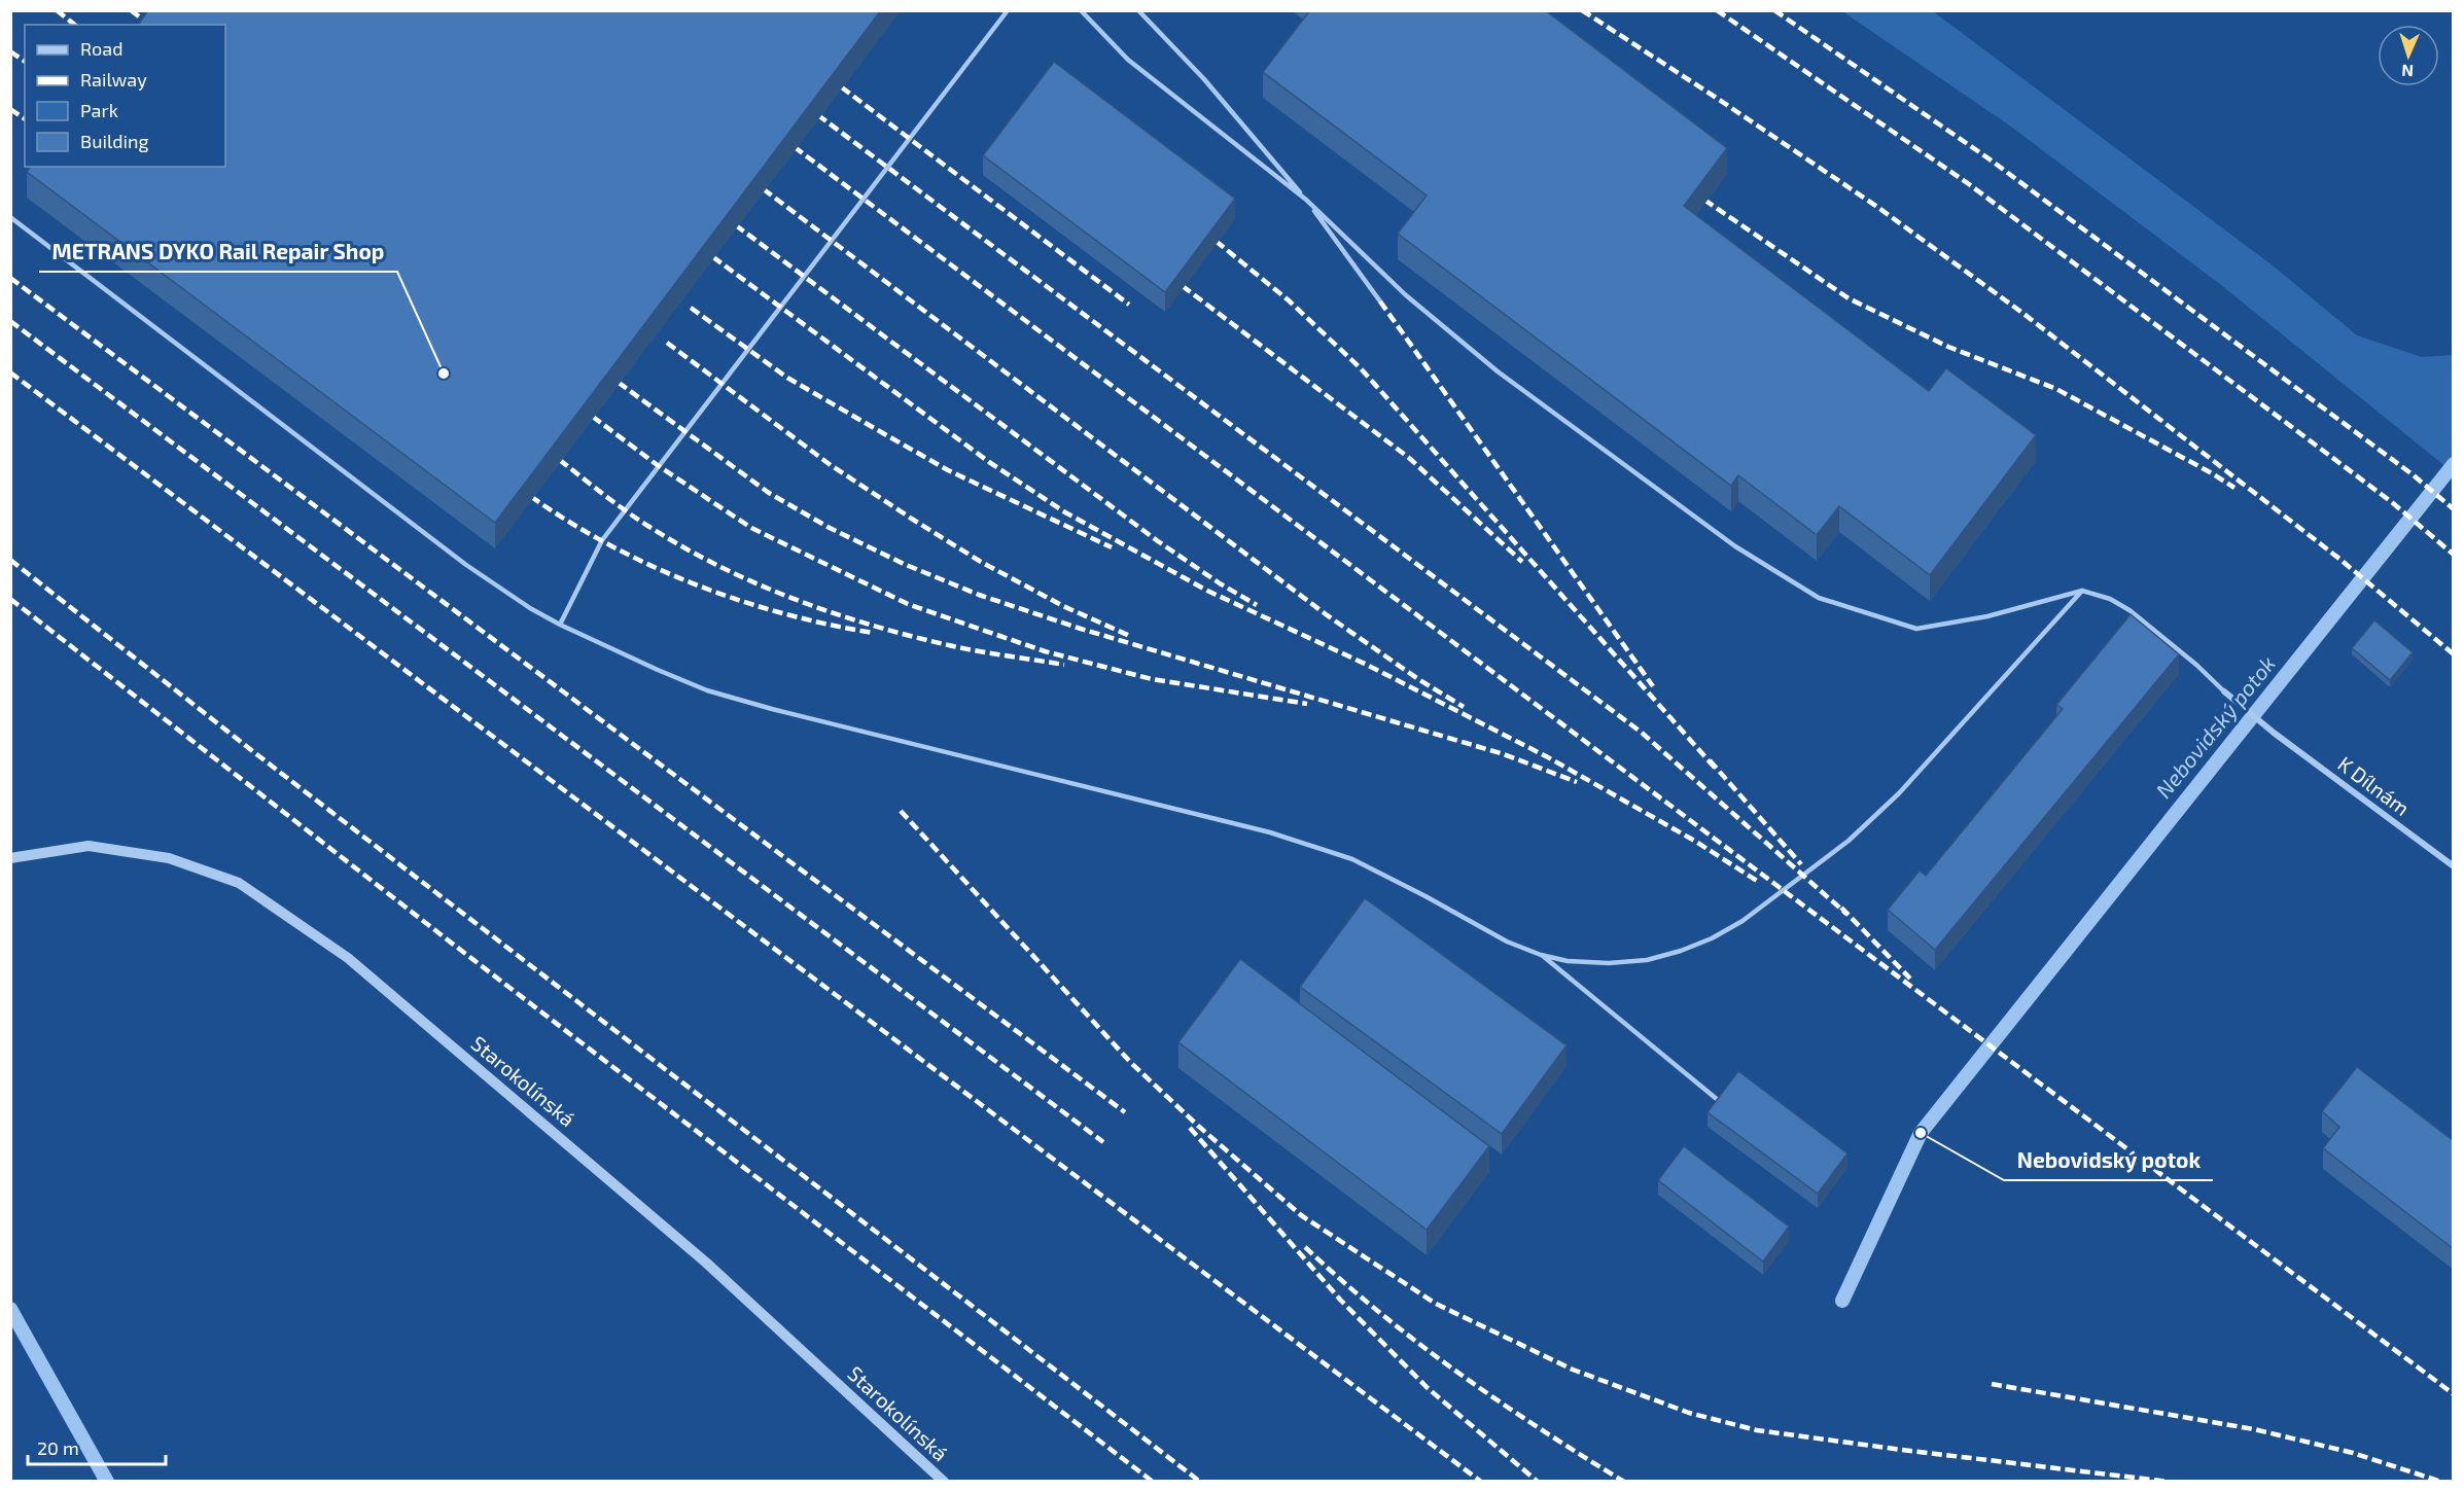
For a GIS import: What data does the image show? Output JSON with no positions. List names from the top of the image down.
{
  "streets": {
    "street": ["K Dílnám", "Starokolínská"]
  },
  "water": ["Nebovidský potok"],
  "places": ["METRANS DYKO Rail Repair Shop", "Nebovidský potok"],
  "legend": [
    "Road",
    "Railway",
    "Park",
    "Building"
  ],
  "scale_bar": "20 m",
  "north": "bottom"
}
